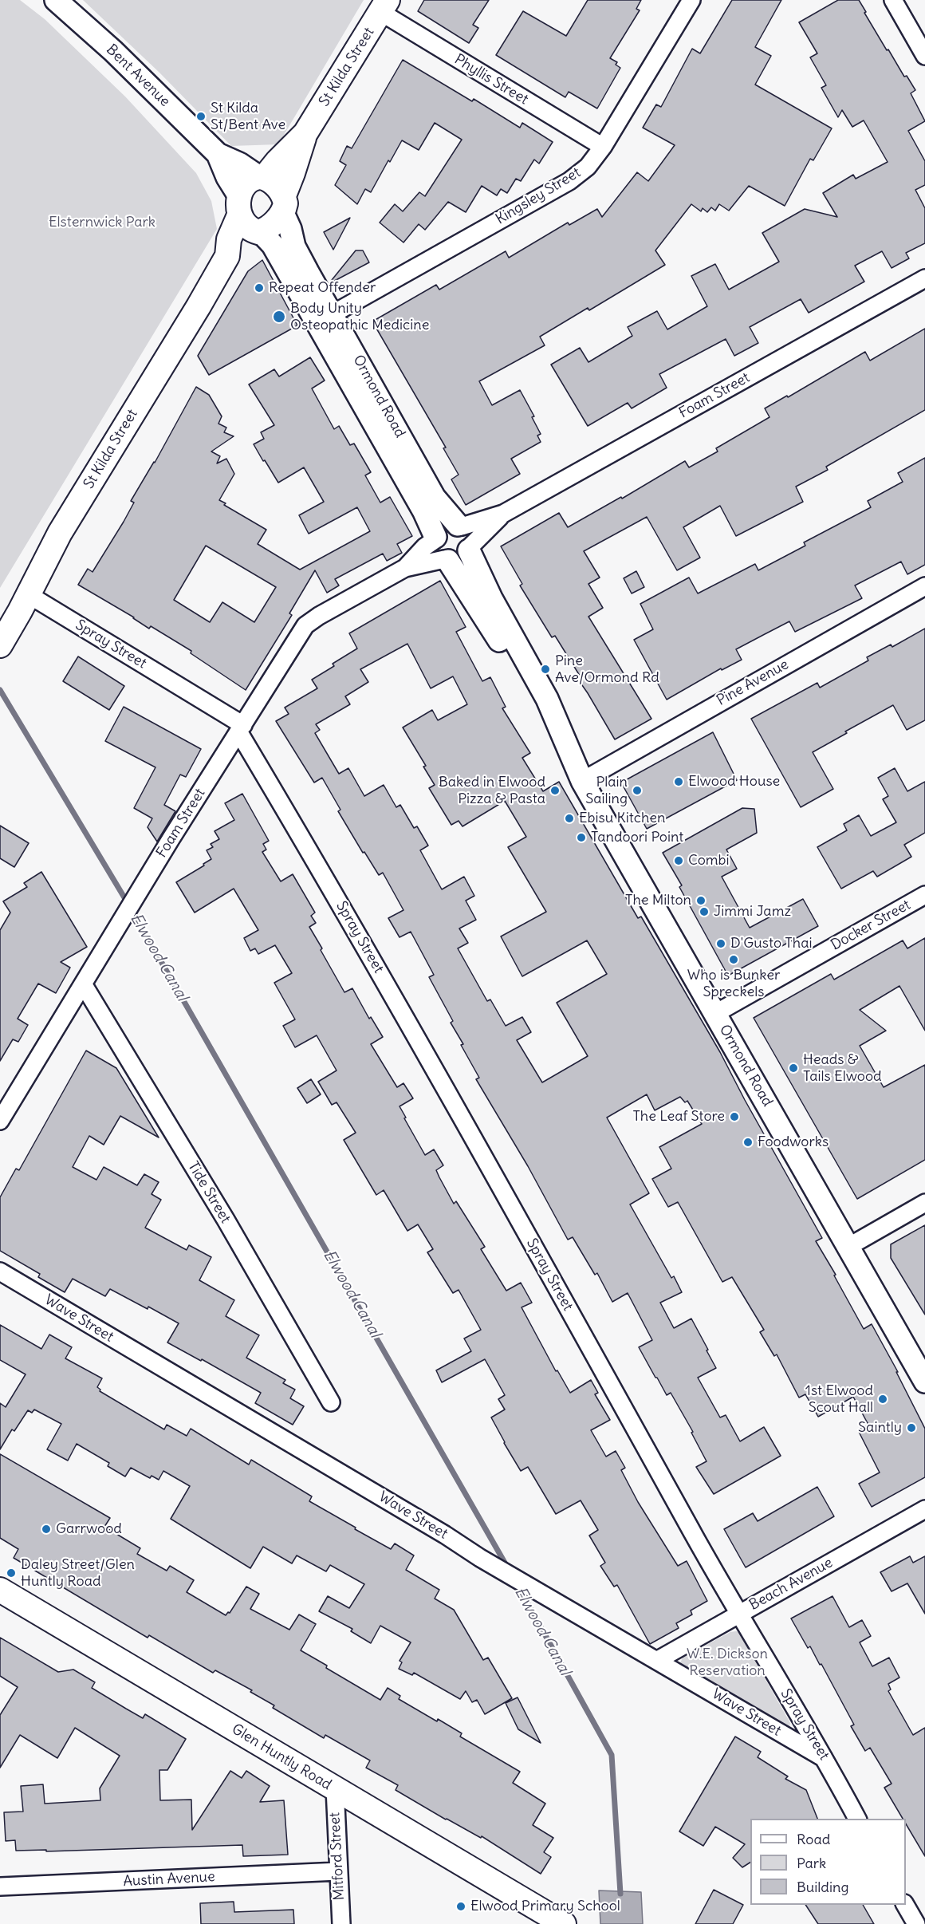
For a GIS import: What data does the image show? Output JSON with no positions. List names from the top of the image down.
{
  "streets": {
    "main road": ["St Kilda Street", "Glen Huntly Road"],
    "street": [
      "Bent Avenue",
      "Phyllis Street",
      "Kingsley Street",
      "Foam Street",
      "Ormond Road",
      "Spray Street",
      "Pine Avenue",
      "Docker Street",
      "Tide Street",
      "Wave Street",
      "Beach Avenue",
      "Mitford Street",
      "Austin Avenue"
    ]
  },
  "crossings": [
    ["St Kilda Street", "Bent Avenue"],
    ["St Kilda Street", "Phyllis Street"],
    ["St Kilda Street", "Ormond Road"],
    ["St Kilda Street", "Spray Street"],
    ["Bent Avenue", "Ormond Road"],
    ["Phyllis Street", "Kingsley Street"],
    ["Kingsley Street", "Ormond Road"],
    ["Foam Street", "Ormond Road"],
    ["Foam Street", "Spray Street"],
    ["Foam Street", "Tide Street"],
    ["Ormond Road", "Pine Avenue"],
    ["Ormond Road", "Docker Street"],
    ["Spray Street", "Wave Street"],
    ["Spray Street", "Beach Avenue"],
    ["Wave Street", "Beach Avenue"],
    ["Glen Huntly Road", "Mitford Street"],
    ["Mitford Street", "Austin Avenue"]
  ],
  "water": ["Elwood Canal"],
  "parks": ["Elsternwick Park", "W.E. Dickson Reservation"],
  "places": [
    "St Kilda St/Bent Ave",
    "Repeat Offender",
    "Body Unity Osteopathic Medicine",
    "Pine Ave/Ormond Rd",
    "Elwood House",
    "Baked in Elwood Pizza & Pasta",
    "Plain Sailing",
    "Ebisu Kitchen",
    "Tandoori Point",
    "Combi",
    "The Milton",
    "Jimmi Jamz",
    "D'Gusto Thai",
    "Who is Bunker Spreckels",
    "Heads & Tails Elwood",
    "The Leaf Store",
    "Foodworks",
    "1st Elwood Scout Hall",
    "Saintly",
    "Garrwood",
    "Daley Street/Glen Huntly Road",
    "Elwood Primary School"
  ],
  "legend": ["Road", "Park", "Building"]
}
